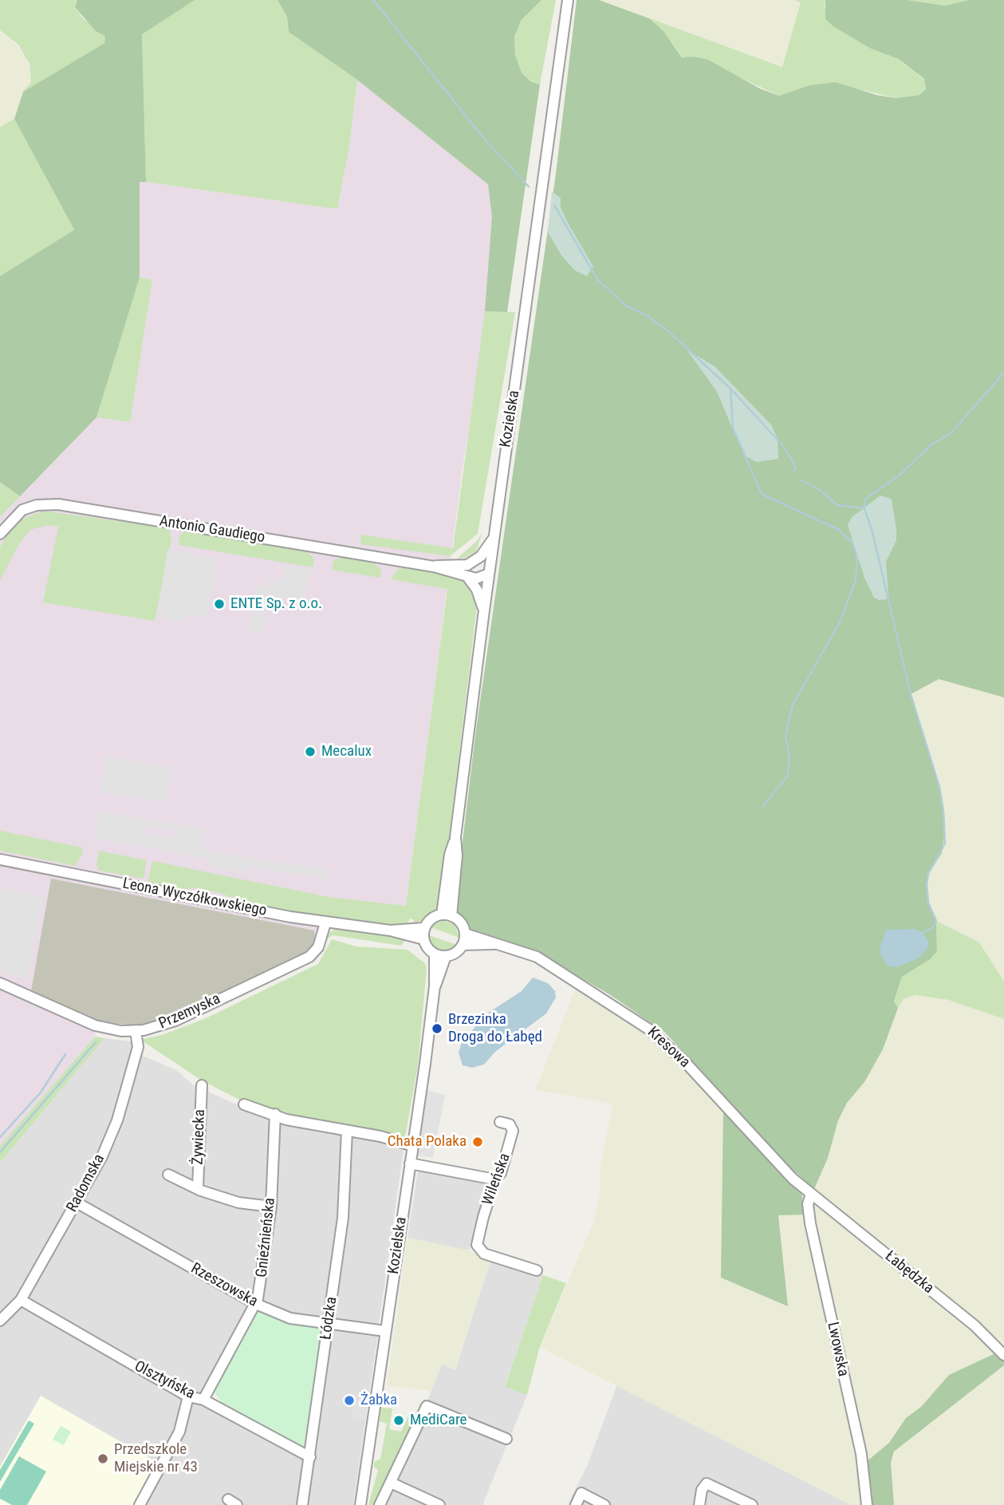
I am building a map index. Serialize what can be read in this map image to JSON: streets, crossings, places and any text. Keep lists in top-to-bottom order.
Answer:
{
  "streets": {
    "street": [
      "Kozielska",
      "Antonio Gaudiego",
      "Leona Wyczółkowskiego",
      "Przemyska",
      "Kresowa",
      "Żywiecka",
      "Wileńska",
      "Radomska",
      "Gnieźnieńska",
      "Łabędzka",
      "Rzeszowska",
      "Łódzka",
      "Lwowska",
      "Olsztyńska"
    ]
  },
  "crossings": [
    ["Kozielska", "Antonio Gaudiego"],
    ["Kozielska", "Leona Wyczółkowskiego"],
    ["Kozielska", "Kresowa"],
    ["Kozielska", "Rzeszowska"],
    ["Leona Wyczółkowskiego", "Przemyska"],
    ["Leona Wyczółkowskiego", "Kresowa"],
    ["Przemyska", "Radomska"],
    ["Kresowa", "Łabędzka"],
    ["Kresowa", "Lwowska"],
    ["Żywiecka", "Gnieźnieńska"],
    ["Radomska", "Rzeszowska"],
    ["Radomska", "Olsztyńska"],
    ["Gnieźnieńska", "Rzeszowska"],
    ["Gnieźnieńska", "Olsztyńska"],
    ["Łabędzka", "Lwowska"],
    ["Rzeszowska", "Łódzka"],
    ["Łódzka", "Olsztyńska"]
  ],
  "places": [
    "ENTE Sp. z o.o.",
    "Mecalux",
    "Brzezinka Droga do Łabęd",
    "Chata Polaka",
    "Żabka",
    "MediCare",
    "Przedszkole Miejskie nr 43"
  ]
}
